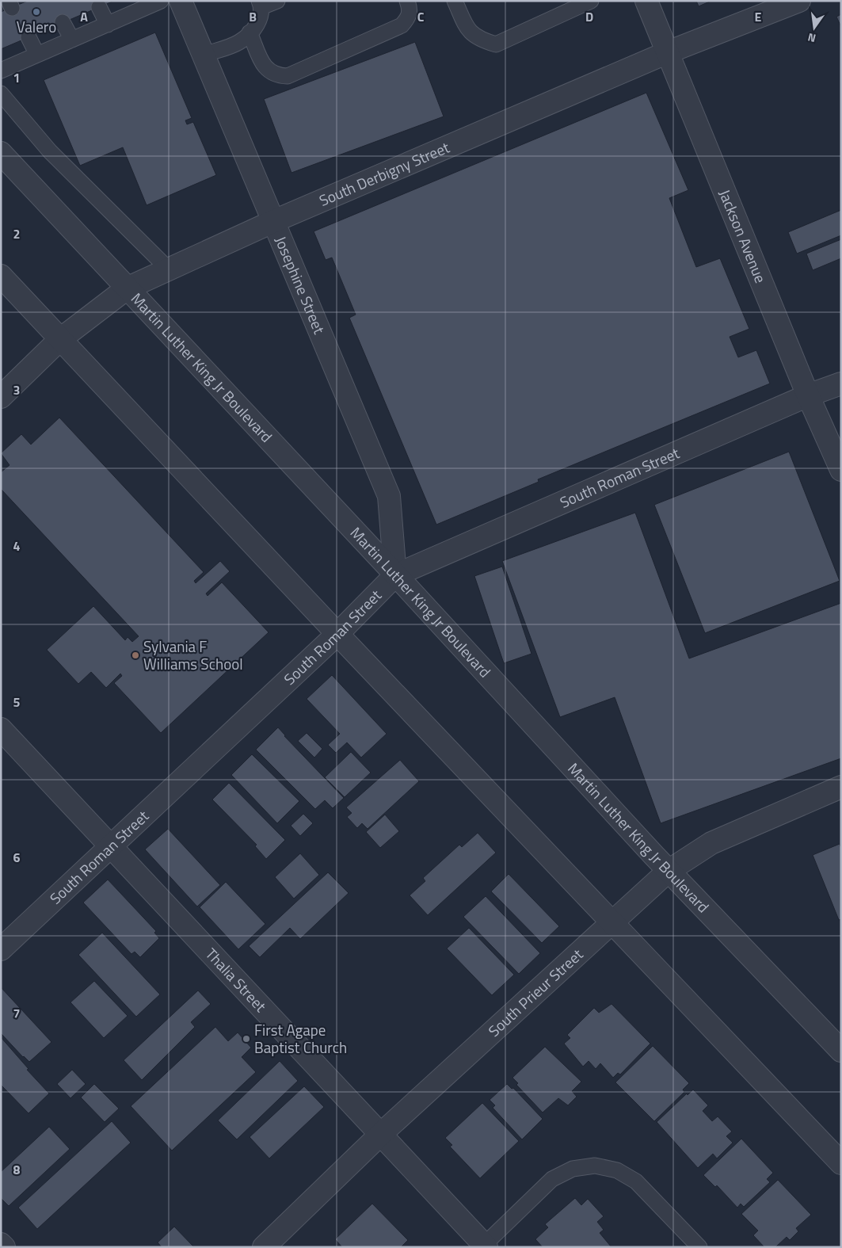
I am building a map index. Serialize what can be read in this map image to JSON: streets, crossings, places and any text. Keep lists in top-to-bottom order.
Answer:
{
  "streets": {
    "street": [
      "South Derbigny Street",
      "Jackson Avenue",
      "Josephine Street",
      "Martin Luther King Jr Boulevard",
      "South Roman Street",
      "Thalia Street",
      "South Prieur Street"
    ]
  },
  "crossings": [
    ["South Derbigny Street", "Jackson Avenue"],
    ["South Derbigny Street", "Josephine Street"],
    ["South Derbigny Street", "Martin Luther King Jr Boulevard"],
    ["Jackson Avenue", "South Roman Street"],
    ["Josephine Street", "Martin Luther King Jr Boulevard"],
    ["Josephine Street", "South Roman Street"],
    ["Martin Luther King Jr Boulevard", "South Roman Street"],
    ["Martin Luther King Jr Boulevard", "South Prieur Street"],
    ["South Roman Street", "Thalia Street"],
    ["Thalia Street", "South Prieur Street"]
  ],
  "places": ["Valero", "Sylvania F Williams School", "First Agape Baptist Church"],
  "north": "bottom",
  "grid": {
    "columns": [
      "A",
      "B",
      "C",
      "D",
      "E"
    ],
    "rows": [
      "1",
      "2",
      "3",
      "4",
      "5",
      "6",
      "7",
      "8"
    ]
  }
}
